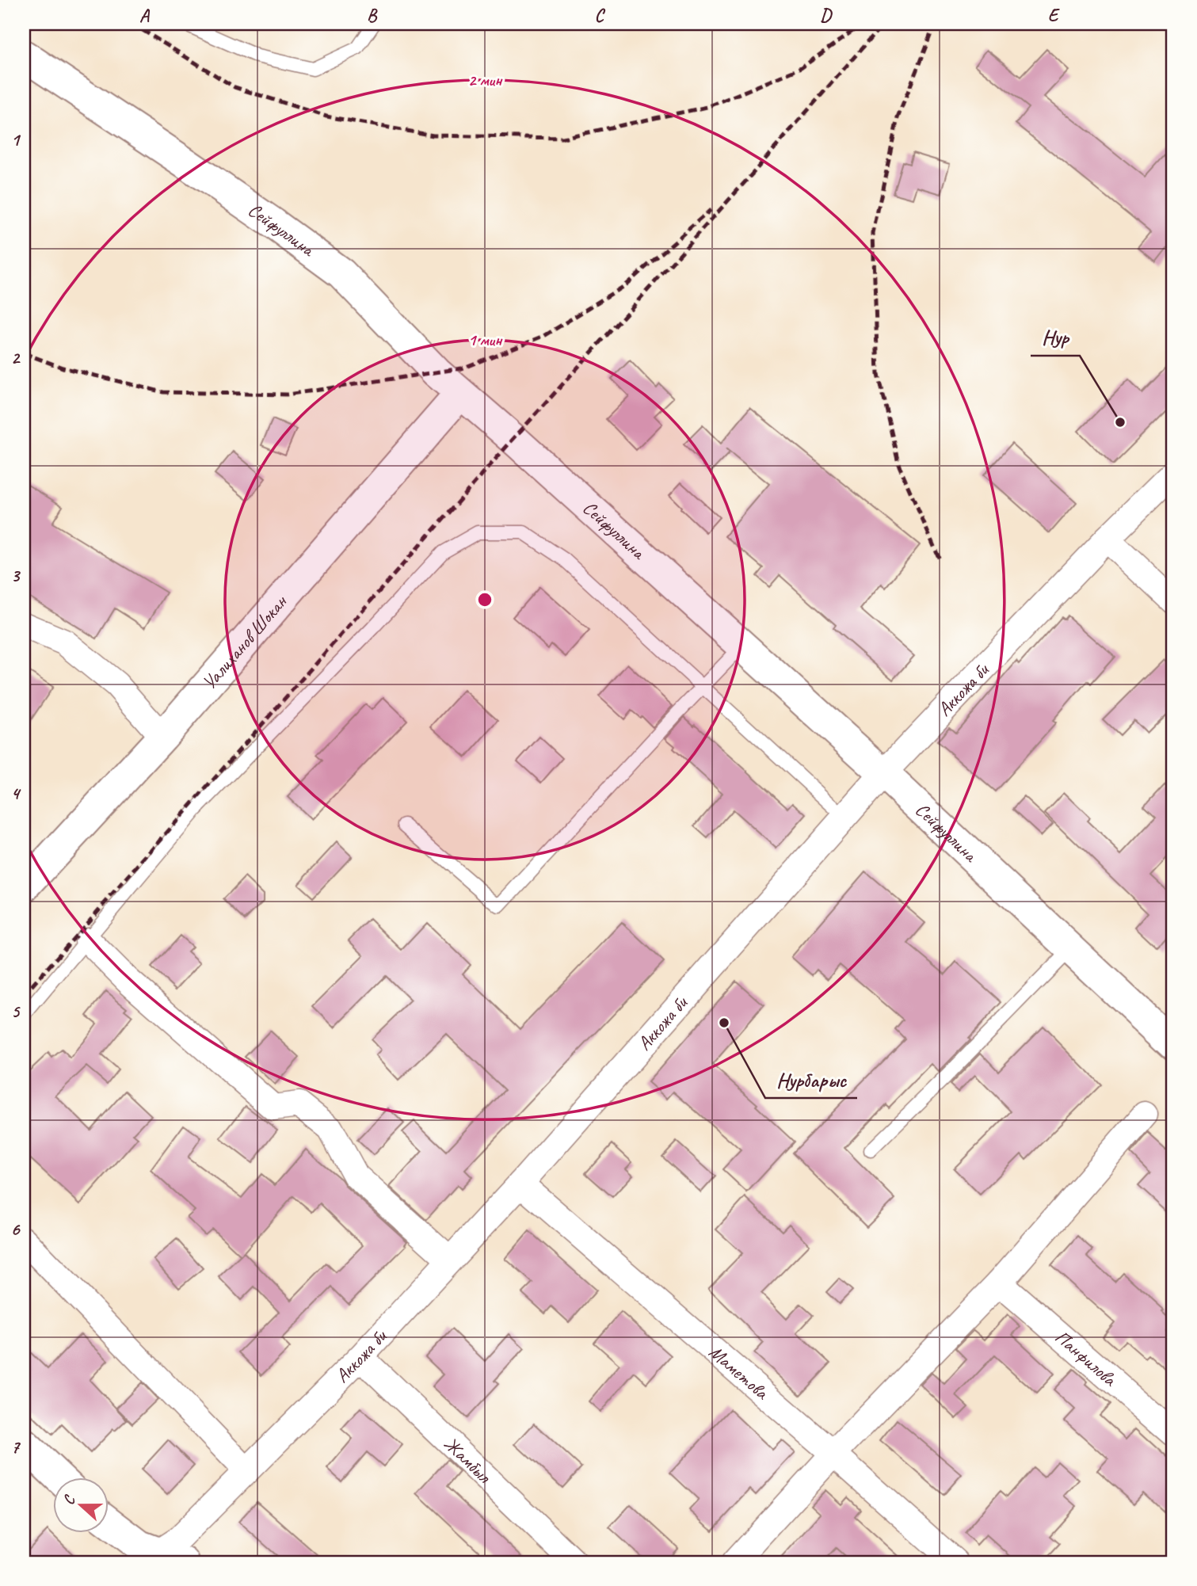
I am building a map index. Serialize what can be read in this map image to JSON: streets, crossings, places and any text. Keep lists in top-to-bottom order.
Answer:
{
  "streets": {
    "main road": ["Сейфуллина", "Уалиханов Шокан"],
    "street": [
      "Аккожа би",
      "Панфилова",
      "Маметова",
      "Жамбыл"
    ]
  },
  "crossings": [
    ["Сейфуллина", "Уалиханов Шокан"],
    ["Сейфуллина", "Аккожа би"],
    ["Аккожа би", "Маметова"],
    ["Аккожа би", "Жамбыл"]
  ],
  "places": ["Нур", "Нурбарыс"],
  "north": "left",
  "grid": {
    "columns": [
      "A",
      "B",
      "C",
      "D",
      "E"
    ],
    "rows": [
      "1",
      "2",
      "3",
      "4",
      "5",
      "6",
      "7"
    ]
  },
  "rings": ["2 мин", "1 мин"]
}
